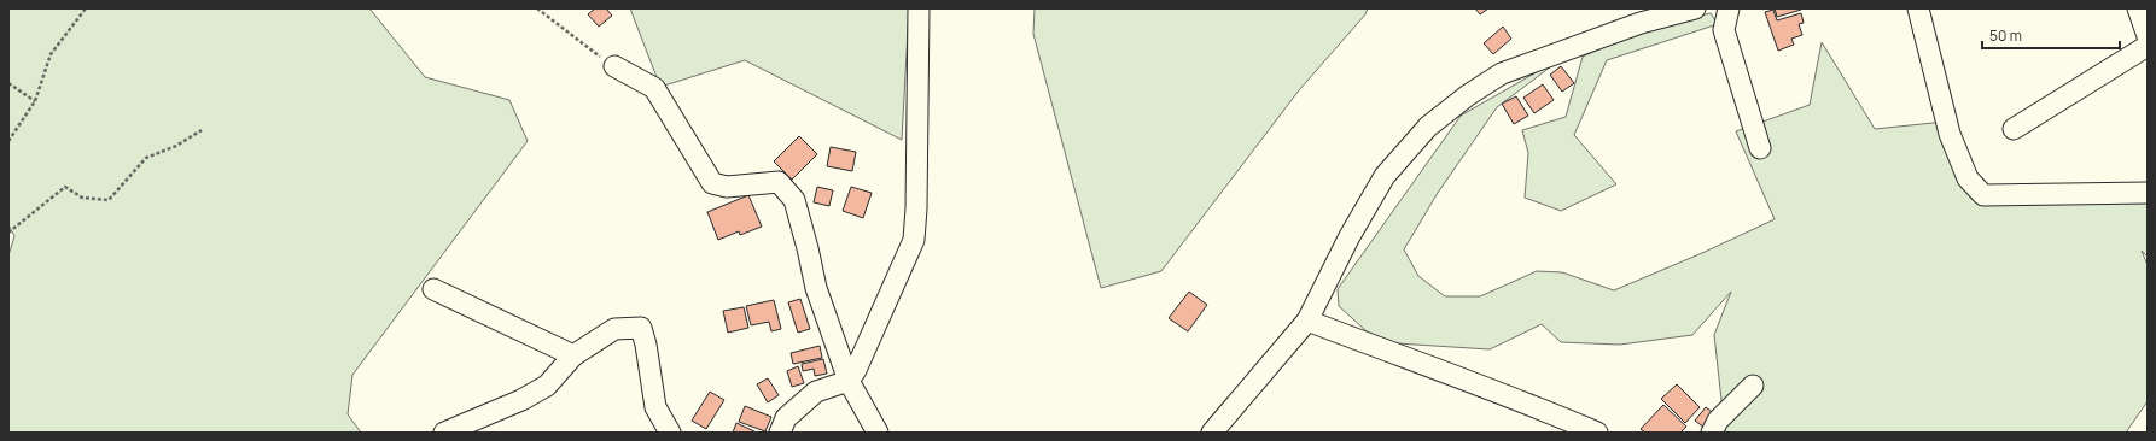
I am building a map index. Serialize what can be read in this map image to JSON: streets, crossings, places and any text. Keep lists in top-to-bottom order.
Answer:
{
  "scale_bar": "50 m"
}
